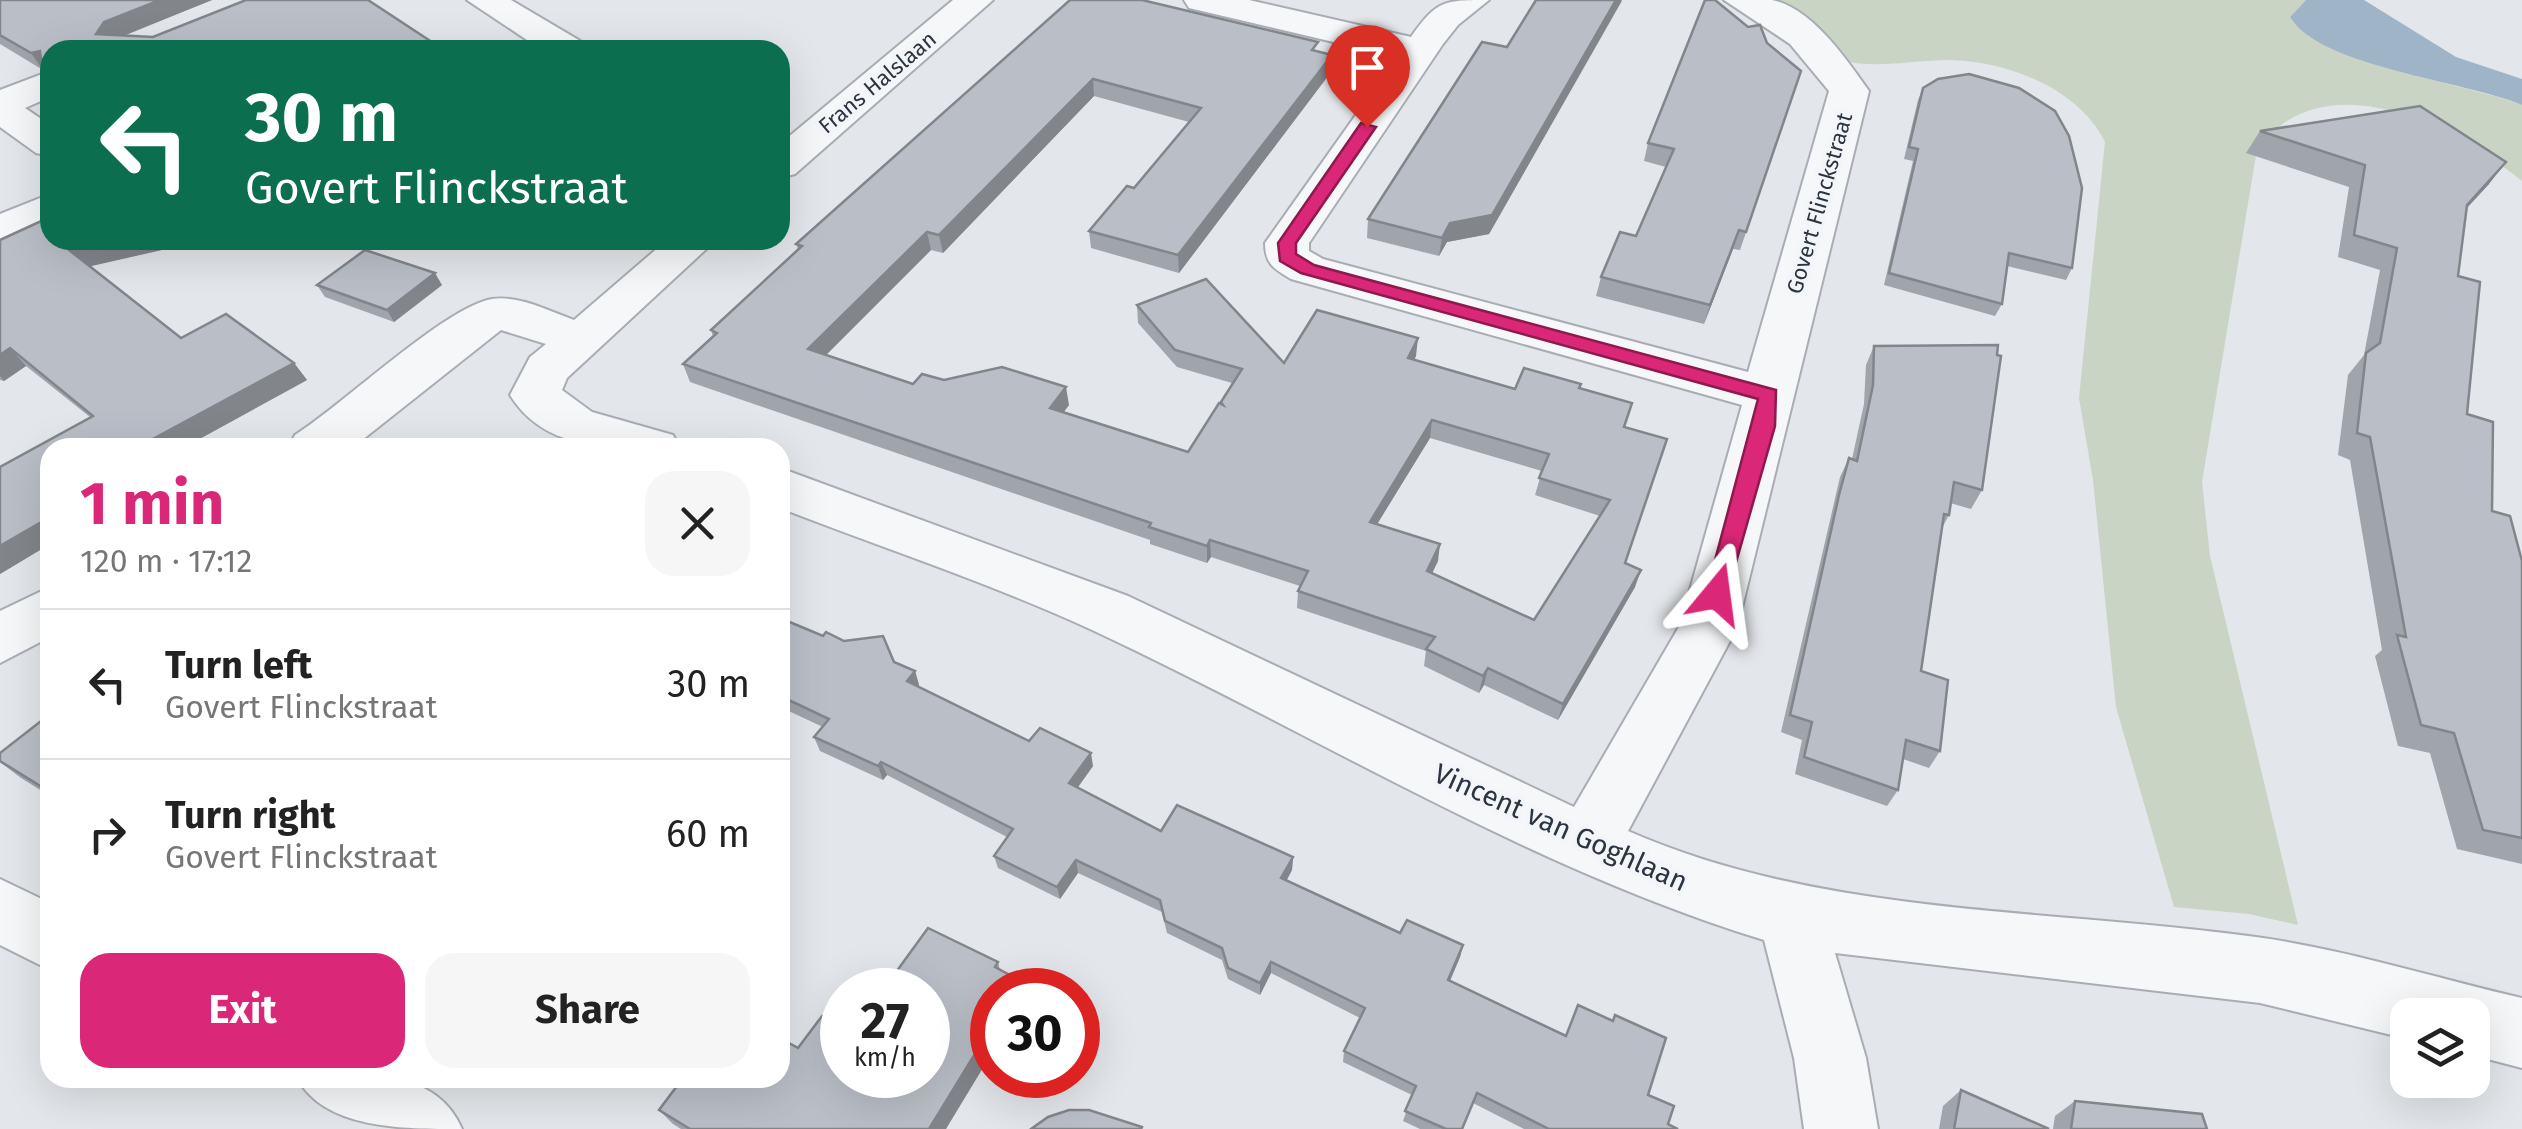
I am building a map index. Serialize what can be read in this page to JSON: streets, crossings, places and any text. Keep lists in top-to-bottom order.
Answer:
{
  "streets": {
    "street": ["Frans Halslaan", "Govert Flinckstraat", "Vincent van Goghlaan"]
  },
  "crossings": [
    ["Govert Flinckstraat", "Vincent van Goghlaan"]
  ],
  "page": {
    "turn": ["30 m", "Govert Flinckstraat"],
    "heading": ["1 min", "120 m · 17:12"],
    "list": [
      {
        "name": "Turn left",
        "note": "Govert Flinckstraat",
        "value": "30 m"
      },
      {
        "name": "Turn right",
        "note": "Govert Flinckstraat",
        "value": "60 m"
      }
    ],
    "buttons": ["Exit", "Share"],
    "speed": "27 km/h",
    "limit": "30"
  }
}
